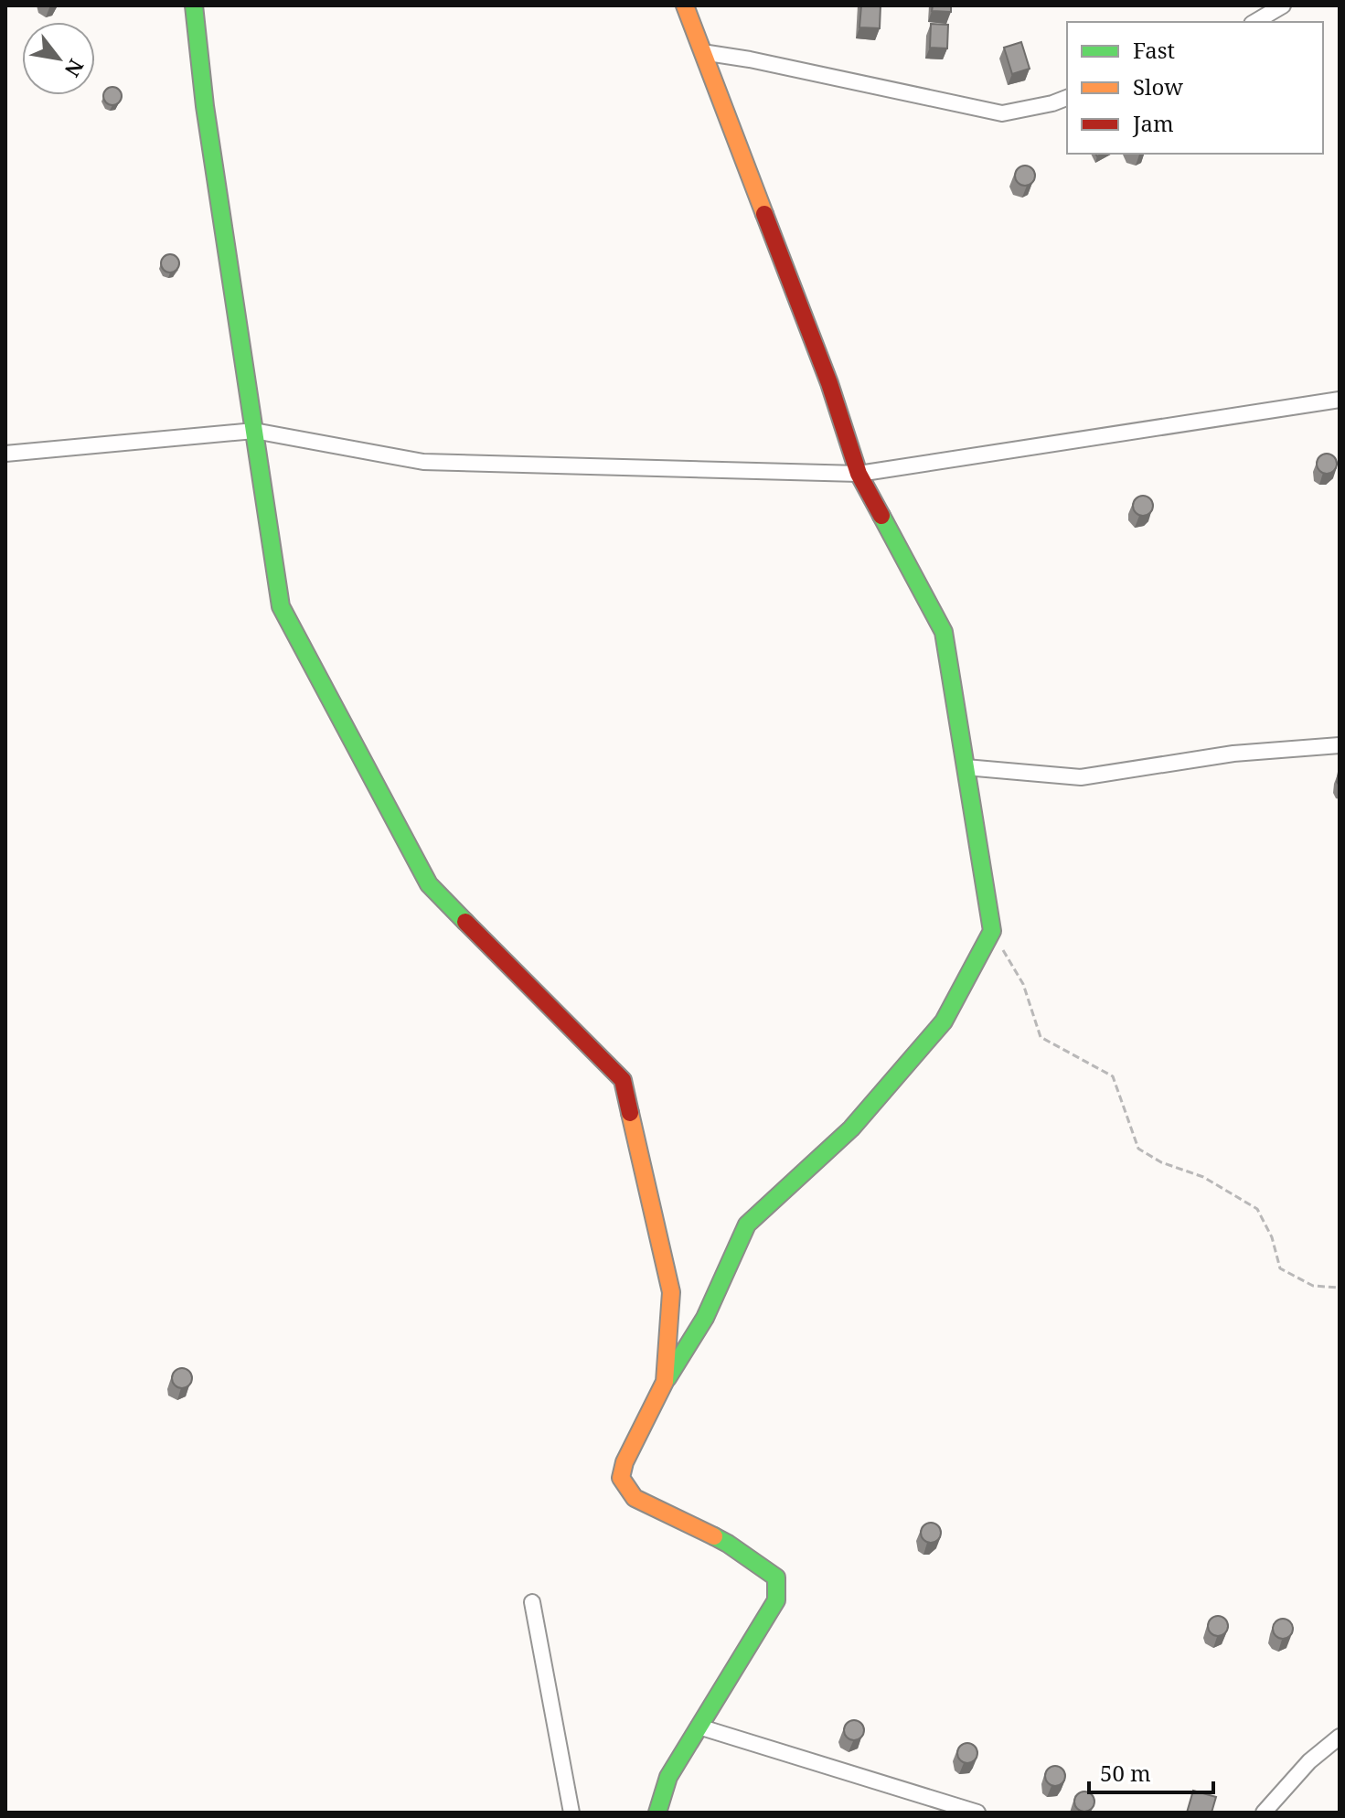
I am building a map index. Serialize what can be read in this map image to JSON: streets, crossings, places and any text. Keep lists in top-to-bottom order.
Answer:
{
  "legend": ["Fast", "Slow", "Jam"],
  "scale_bar": "50 m",
  "north": "bottom right"
}
